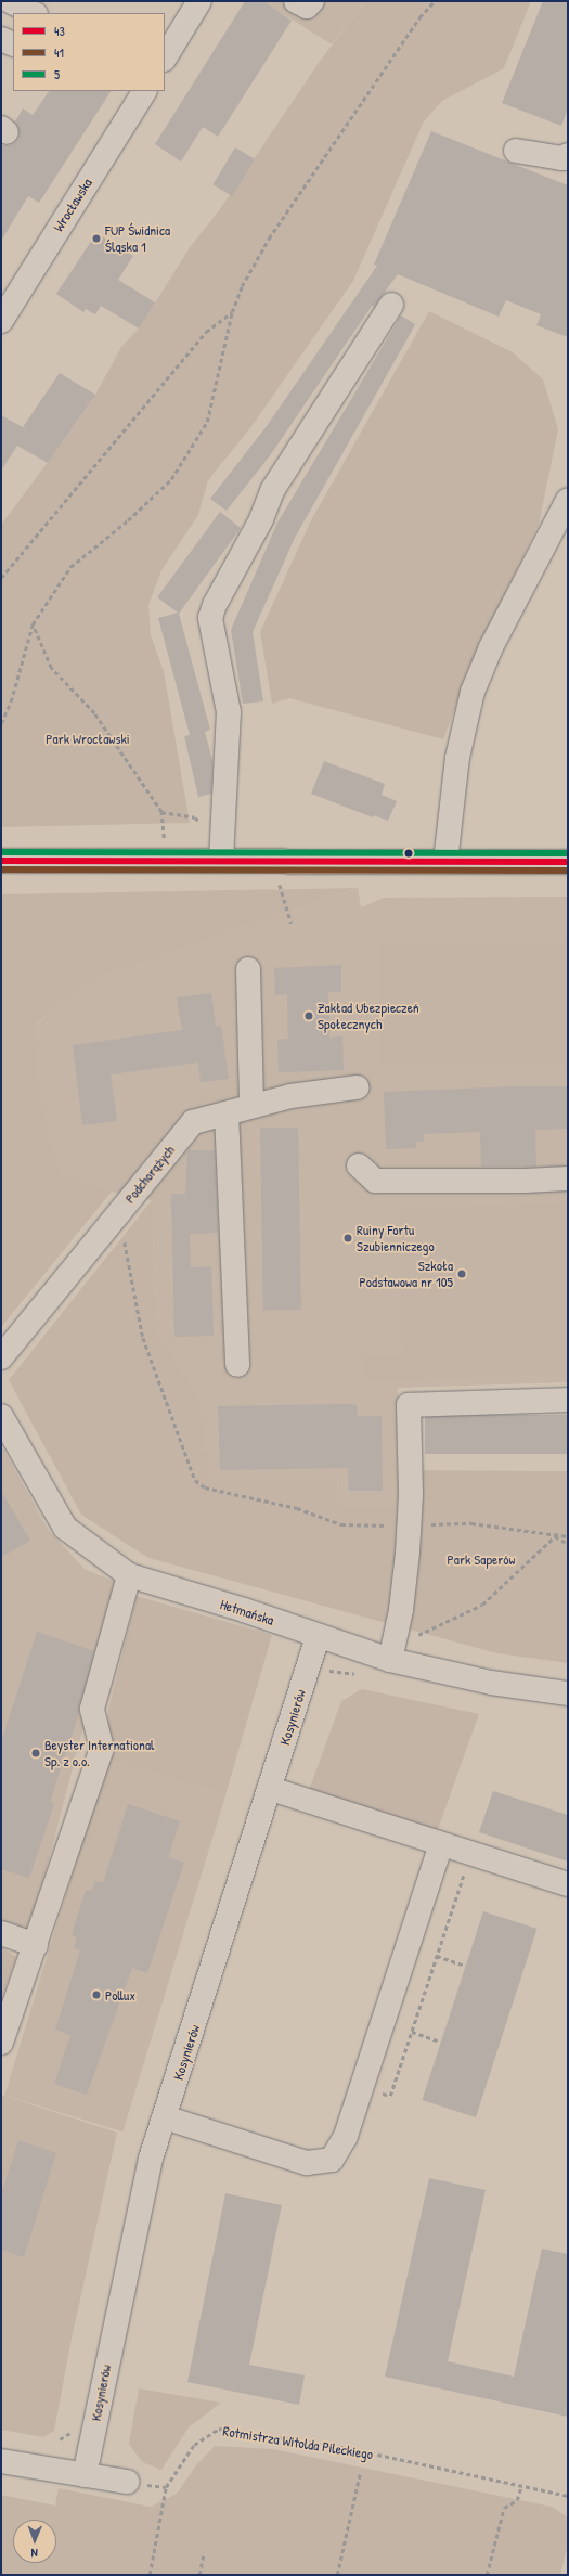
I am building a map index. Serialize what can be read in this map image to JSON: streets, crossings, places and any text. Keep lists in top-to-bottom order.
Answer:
{
  "streets": {
    "street": [
      "Wrocławska",
      "Podchorążych",
      "Hetmańska",
      "Kosynierów"
    ],
    "path": ["Rotmistrza Witolda Pileckiego"]
  },
  "crossings": [
    ["Hetmańska", "Kosynierów"]
  ],
  "parks": ["Park Wrocławski", "Park Saperów"],
  "places": [
    "FUP Świdnica Śląska 1",
    "Zakład Ubezpieczeń Społecznych",
    "Ruiny Fortu Szubienniczego",
    "Szkoła Podstawowa nr 105",
    "Beyster International Sp. z o.o.",
    "Pollux"
  ],
  "lines": ["transit line 5", "transit line 43", "transit line 41"],
  "legend": ["43", "41", "5"],
  "north": "bottom"
}
